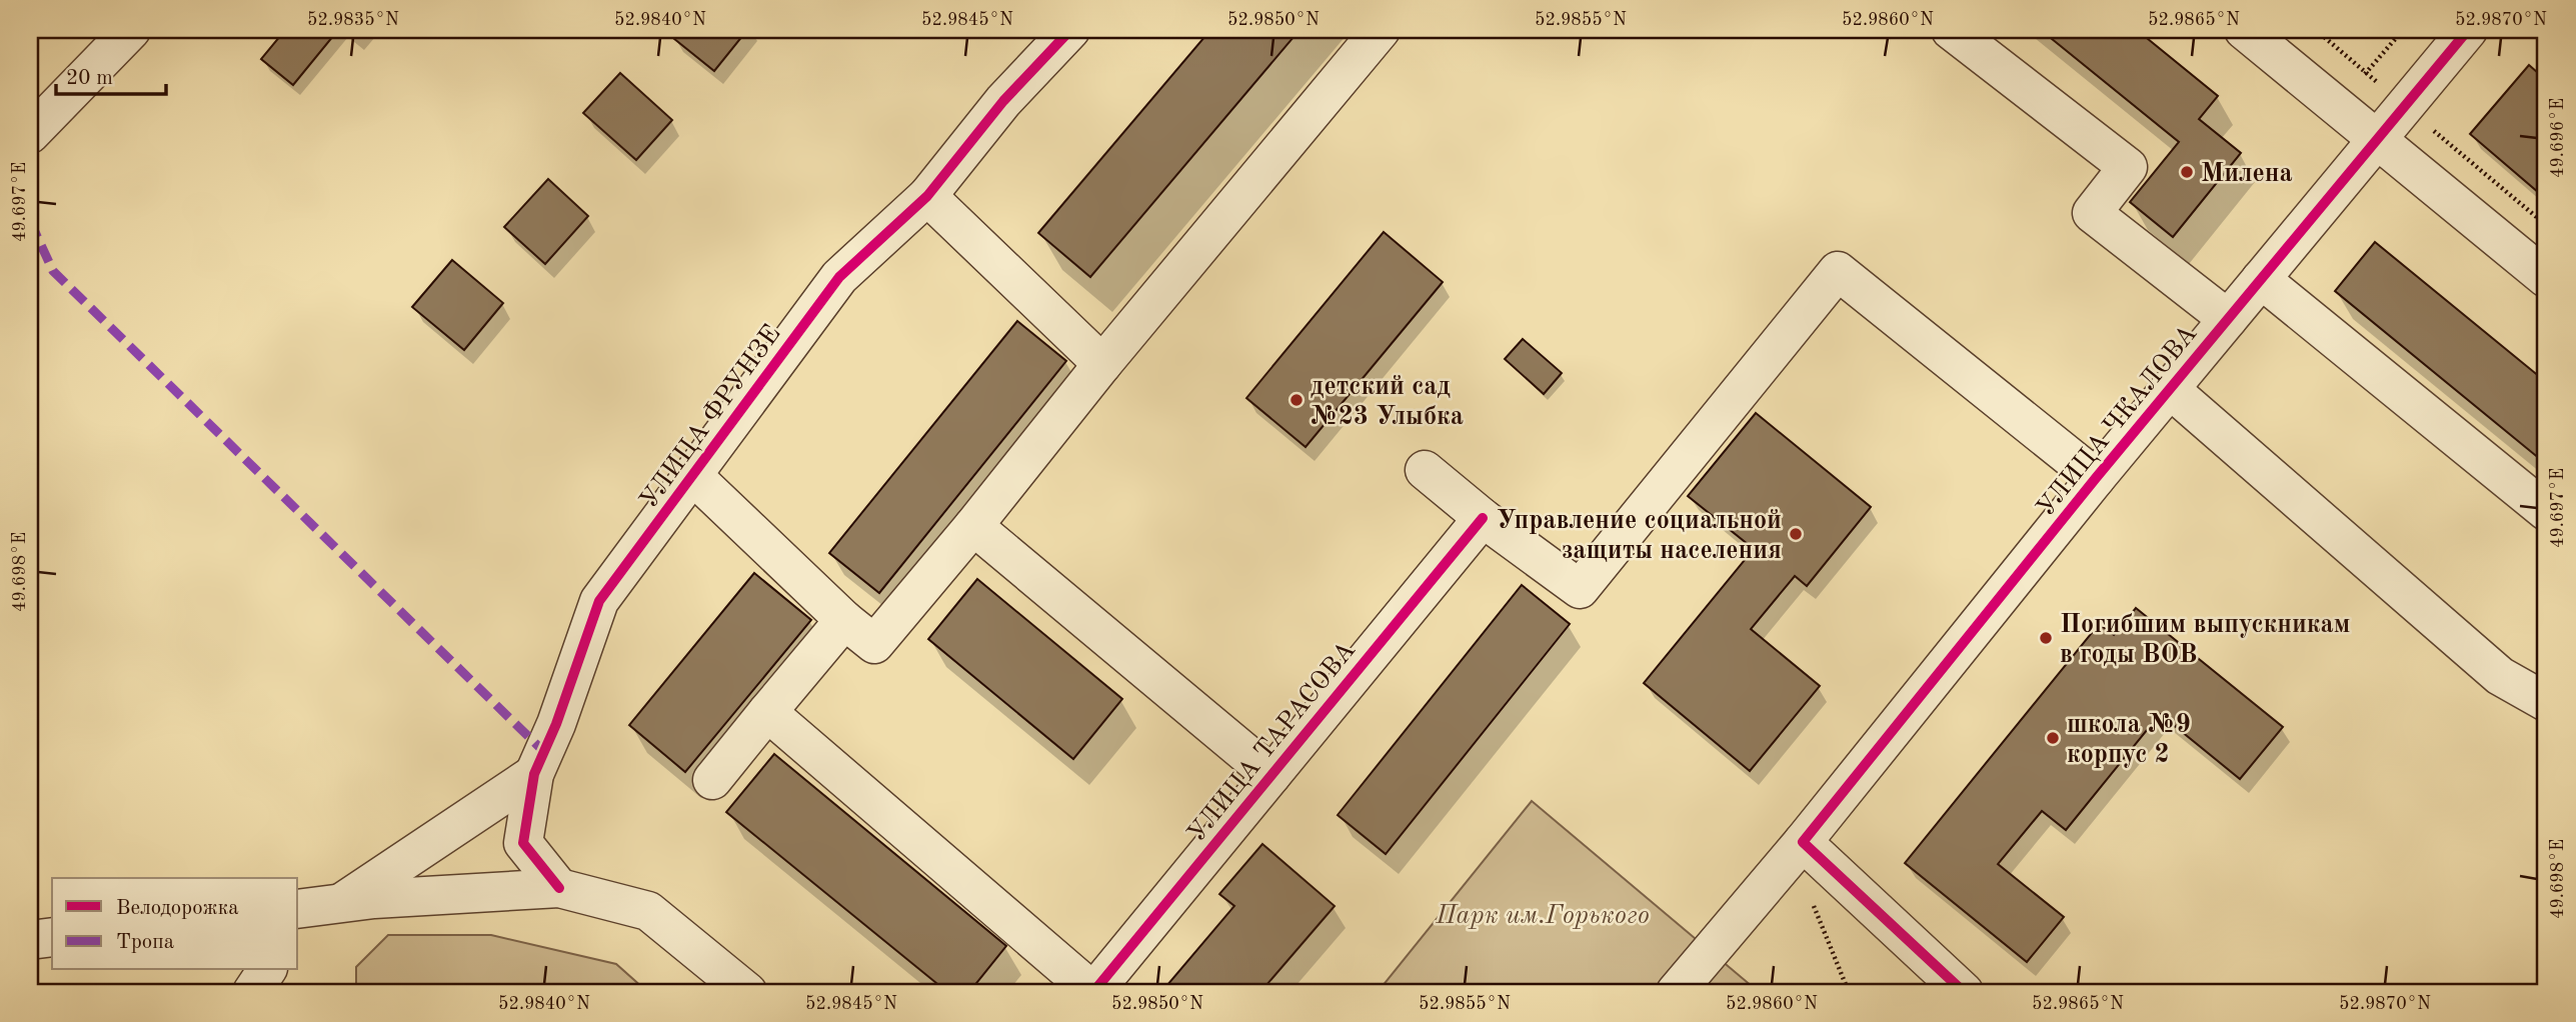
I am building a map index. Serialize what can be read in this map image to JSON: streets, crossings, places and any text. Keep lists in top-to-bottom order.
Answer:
{
  "streets": {
    "street": ["УЛИЦА ФРУНЗЕ", "УЛИЦА ЧКАЛОВА", "УЛИЦА ТАРАСОВА"]
  },
  "parks": ["Парк им.Горького"],
  "places": [
    "Милена",
    "детский сад №23 Улыбка",
    "Управление социальной защиты населения",
    "Погибшим выпускникам в годы ВОВ",
    "школа №9 корпус 2"
  ],
  "legend": ["Велодорожка", "Тропа"],
  "scale_bar": "20 m",
  "coordinates": [
    "52.9835°N",
    "52.9840°N",
    "52.9845°N",
    "52.9850°N",
    "52.9855°N",
    "52.9860°N",
    "52.9865°N",
    "52.9870°N",
    "49.696°E",
    "49.697°E",
    "49.698°E"
  ]
}
